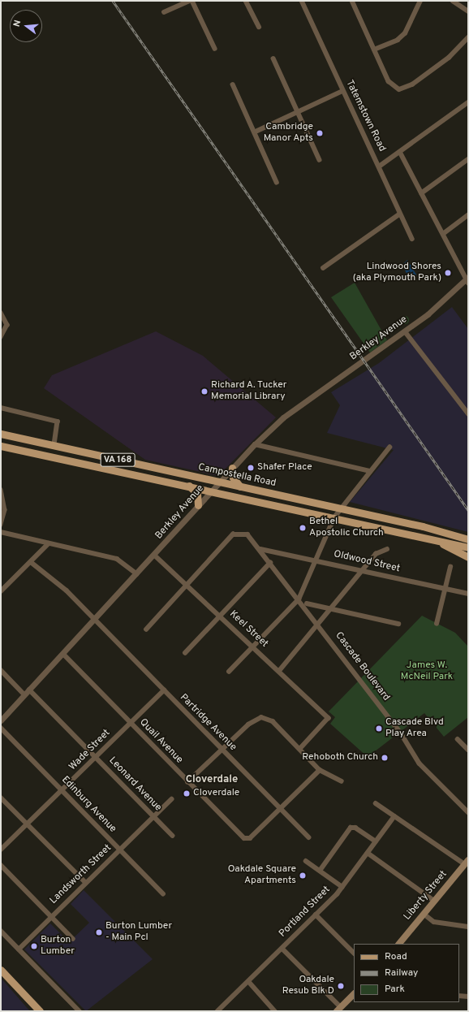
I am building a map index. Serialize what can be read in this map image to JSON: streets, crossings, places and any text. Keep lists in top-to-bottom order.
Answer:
{
  "streets": {
    "main road": ["VA 168", "Campostella Road", "Liberty Street"],
    "street": [
      "Tatemstown Road",
      "Berkley Avenue",
      "Oldwood Street",
      "Keel Street",
      "Cascade Boulevard",
      "Partridge Avenue",
      "Quail Avenue",
      "Wade Street",
      "Leonard Avenue",
      "Edinburg Avenue",
      "Landsworth Street",
      "Portland Street"
    ]
  },
  "crossings": [
    ["Berkley Avenue", "Campostella Road"],
    ["Berkley Avenue", "Keel Street"],
    ["Berkley Avenue", "Partridge Avenue"],
    ["Berkley Avenue", "Quail Avenue"],
    ["Berkley Avenue", "Leonard Avenue"],
    ["VA 168", "Campostella Road"],
    ["Oldwood Street", "Cascade Boulevard"],
    ["Keel Street", "Cascade Boulevard"],
    ["Partridge Avenue", "Quail Avenue"],
    ["Partridge Avenue", "Wade Street"],
    ["Quail Avenue", "Wade Street"],
    ["Wade Street", "Leonard Avenue"],
    ["Wade Street", "Edinburg Avenue"],
    ["Leonard Avenue", "Landsworth Street"],
    ["Edinburg Avenue", "Landsworth Street"]
  ],
  "districts": ["Cloverdale"],
  "parks": ["James W. McNeil Park"],
  "places": [
    "Cambridge Manor Apts",
    "Lindwood Shores (aka Plymouth Park)",
    "Richard A. Tucker Memorial Library",
    "Shafer Place",
    "Bethel Apostolic Church",
    "Cascade Blvd Play Area",
    "Rehoboth Church",
    "Cloverdale",
    "Oakdale Square Apartments",
    "Burton Lumber - Main Pcl",
    "Burton Lumber",
    "Oakdale Resub Blk D"
  ],
  "legend": ["Road", "Railway", "Park"],
  "north": "left"
}
